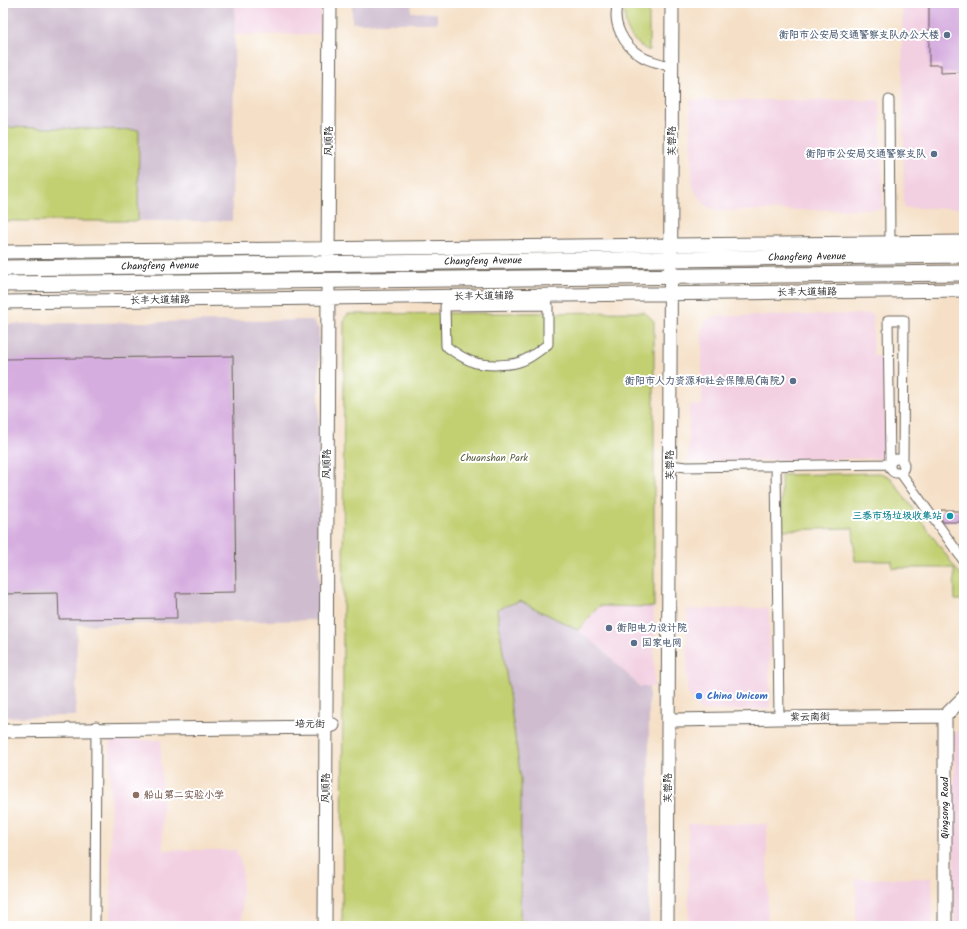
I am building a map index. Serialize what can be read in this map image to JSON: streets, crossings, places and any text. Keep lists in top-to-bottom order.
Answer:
{
  "streets": {
    "main road": ["Changfeng Avenue"],
    "street": [
      "风顺路",
      "芙蓉路",
      "长丰大道辅路",
      "紫云南街",
      "培元街",
      "Qingsong Road"
    ]
  },
  "crossings": [
    ["风顺路", "Changfeng Avenue"],
    ["风顺路", "长丰大道辅路"],
    ["风顺路", "培元街"],
    ["芙蓉路", "Changfeng Avenue"],
    ["芙蓉路", "长丰大道辅路"],
    ["紫云南街", "Qingsong Road"]
  ],
  "parks": ["Chuanshan Park"],
  "places": [
    "衡阳市公安局交通警察支队办公大楼",
    "衡阳市公安局交通警察支队",
    "衡阳市人力资源和社会保障局(南院)",
    "三泰市场垃圾收集站",
    "衡阳电力设计院",
    "国家电网",
    "China Unicom",
    "船山第二实验小学"
  ]
}
